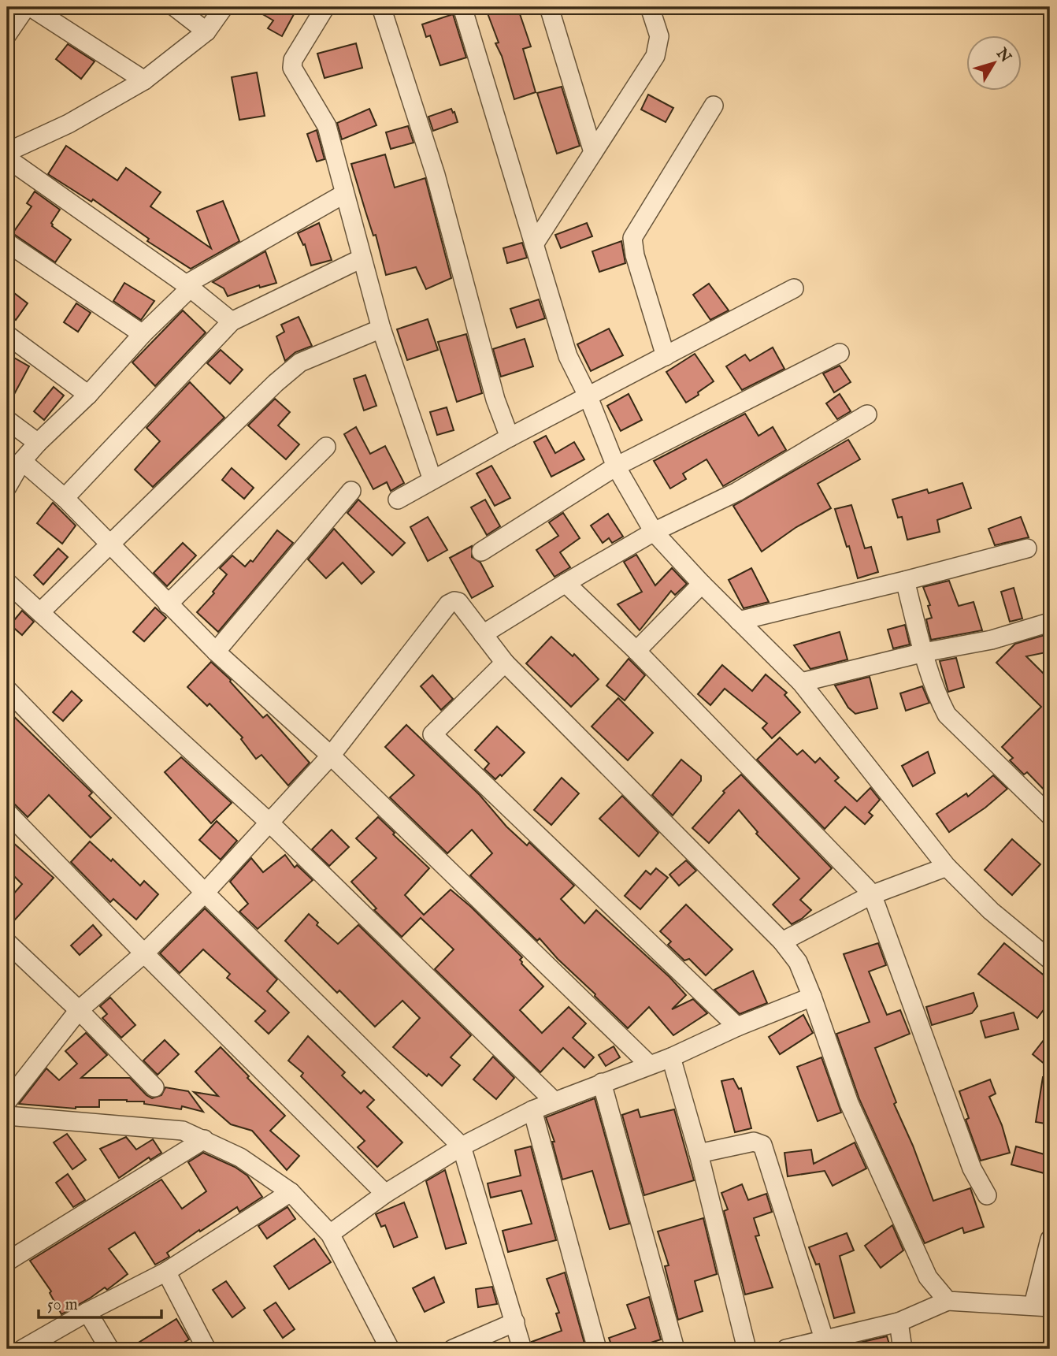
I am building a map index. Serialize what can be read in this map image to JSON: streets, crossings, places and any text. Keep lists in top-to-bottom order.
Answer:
{
  "scale_bar": "50 m",
  "north": "top right"
}
